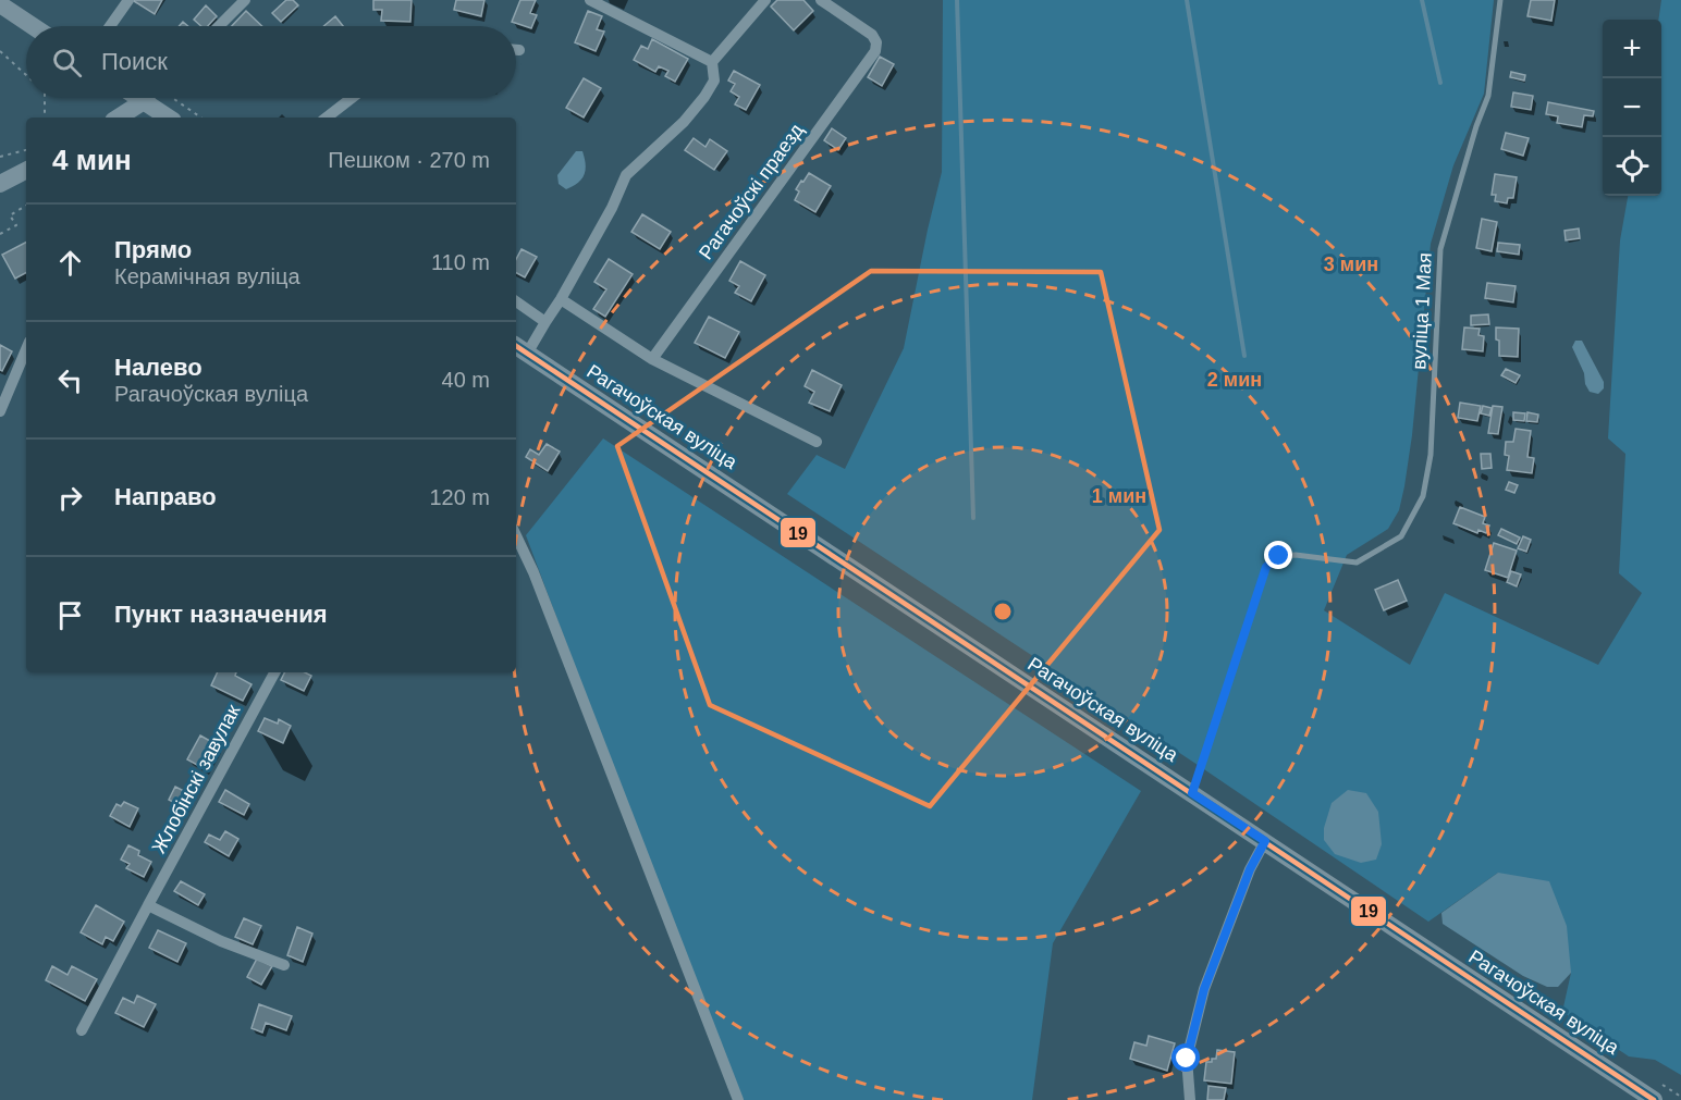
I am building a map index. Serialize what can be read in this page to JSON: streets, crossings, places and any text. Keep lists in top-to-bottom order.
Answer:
{
  "streets": {
    "main road": ["Рагачоўская вуліца"],
    "street": ["Рагачоўскі праезд", "Жлобінскі завулак"],
    "lane": ["вуліца 1 Мая"]
  },
  "crossings": [
    ["вуліца 1 Мая", "Рагачоўская вуліца"]
  ],
  "lines": ["transit line 19"],
  "page": {
    "map_buttons": ["+", "−"],
    "search": "Поиск",
    "heading": ["4 мин", "Пешком · 270 m"],
    "list": [
      ["Прямо", "Керамічная вуліца", "110 m"],
      ["Налево", "Рагачоўская вуліца", "40 m"],
      ["Направо", "120 m"],
      "Пункт назначения"
    ]
  },
  "rings": ["3 мин", "2 мин", "1 мин"]
}
